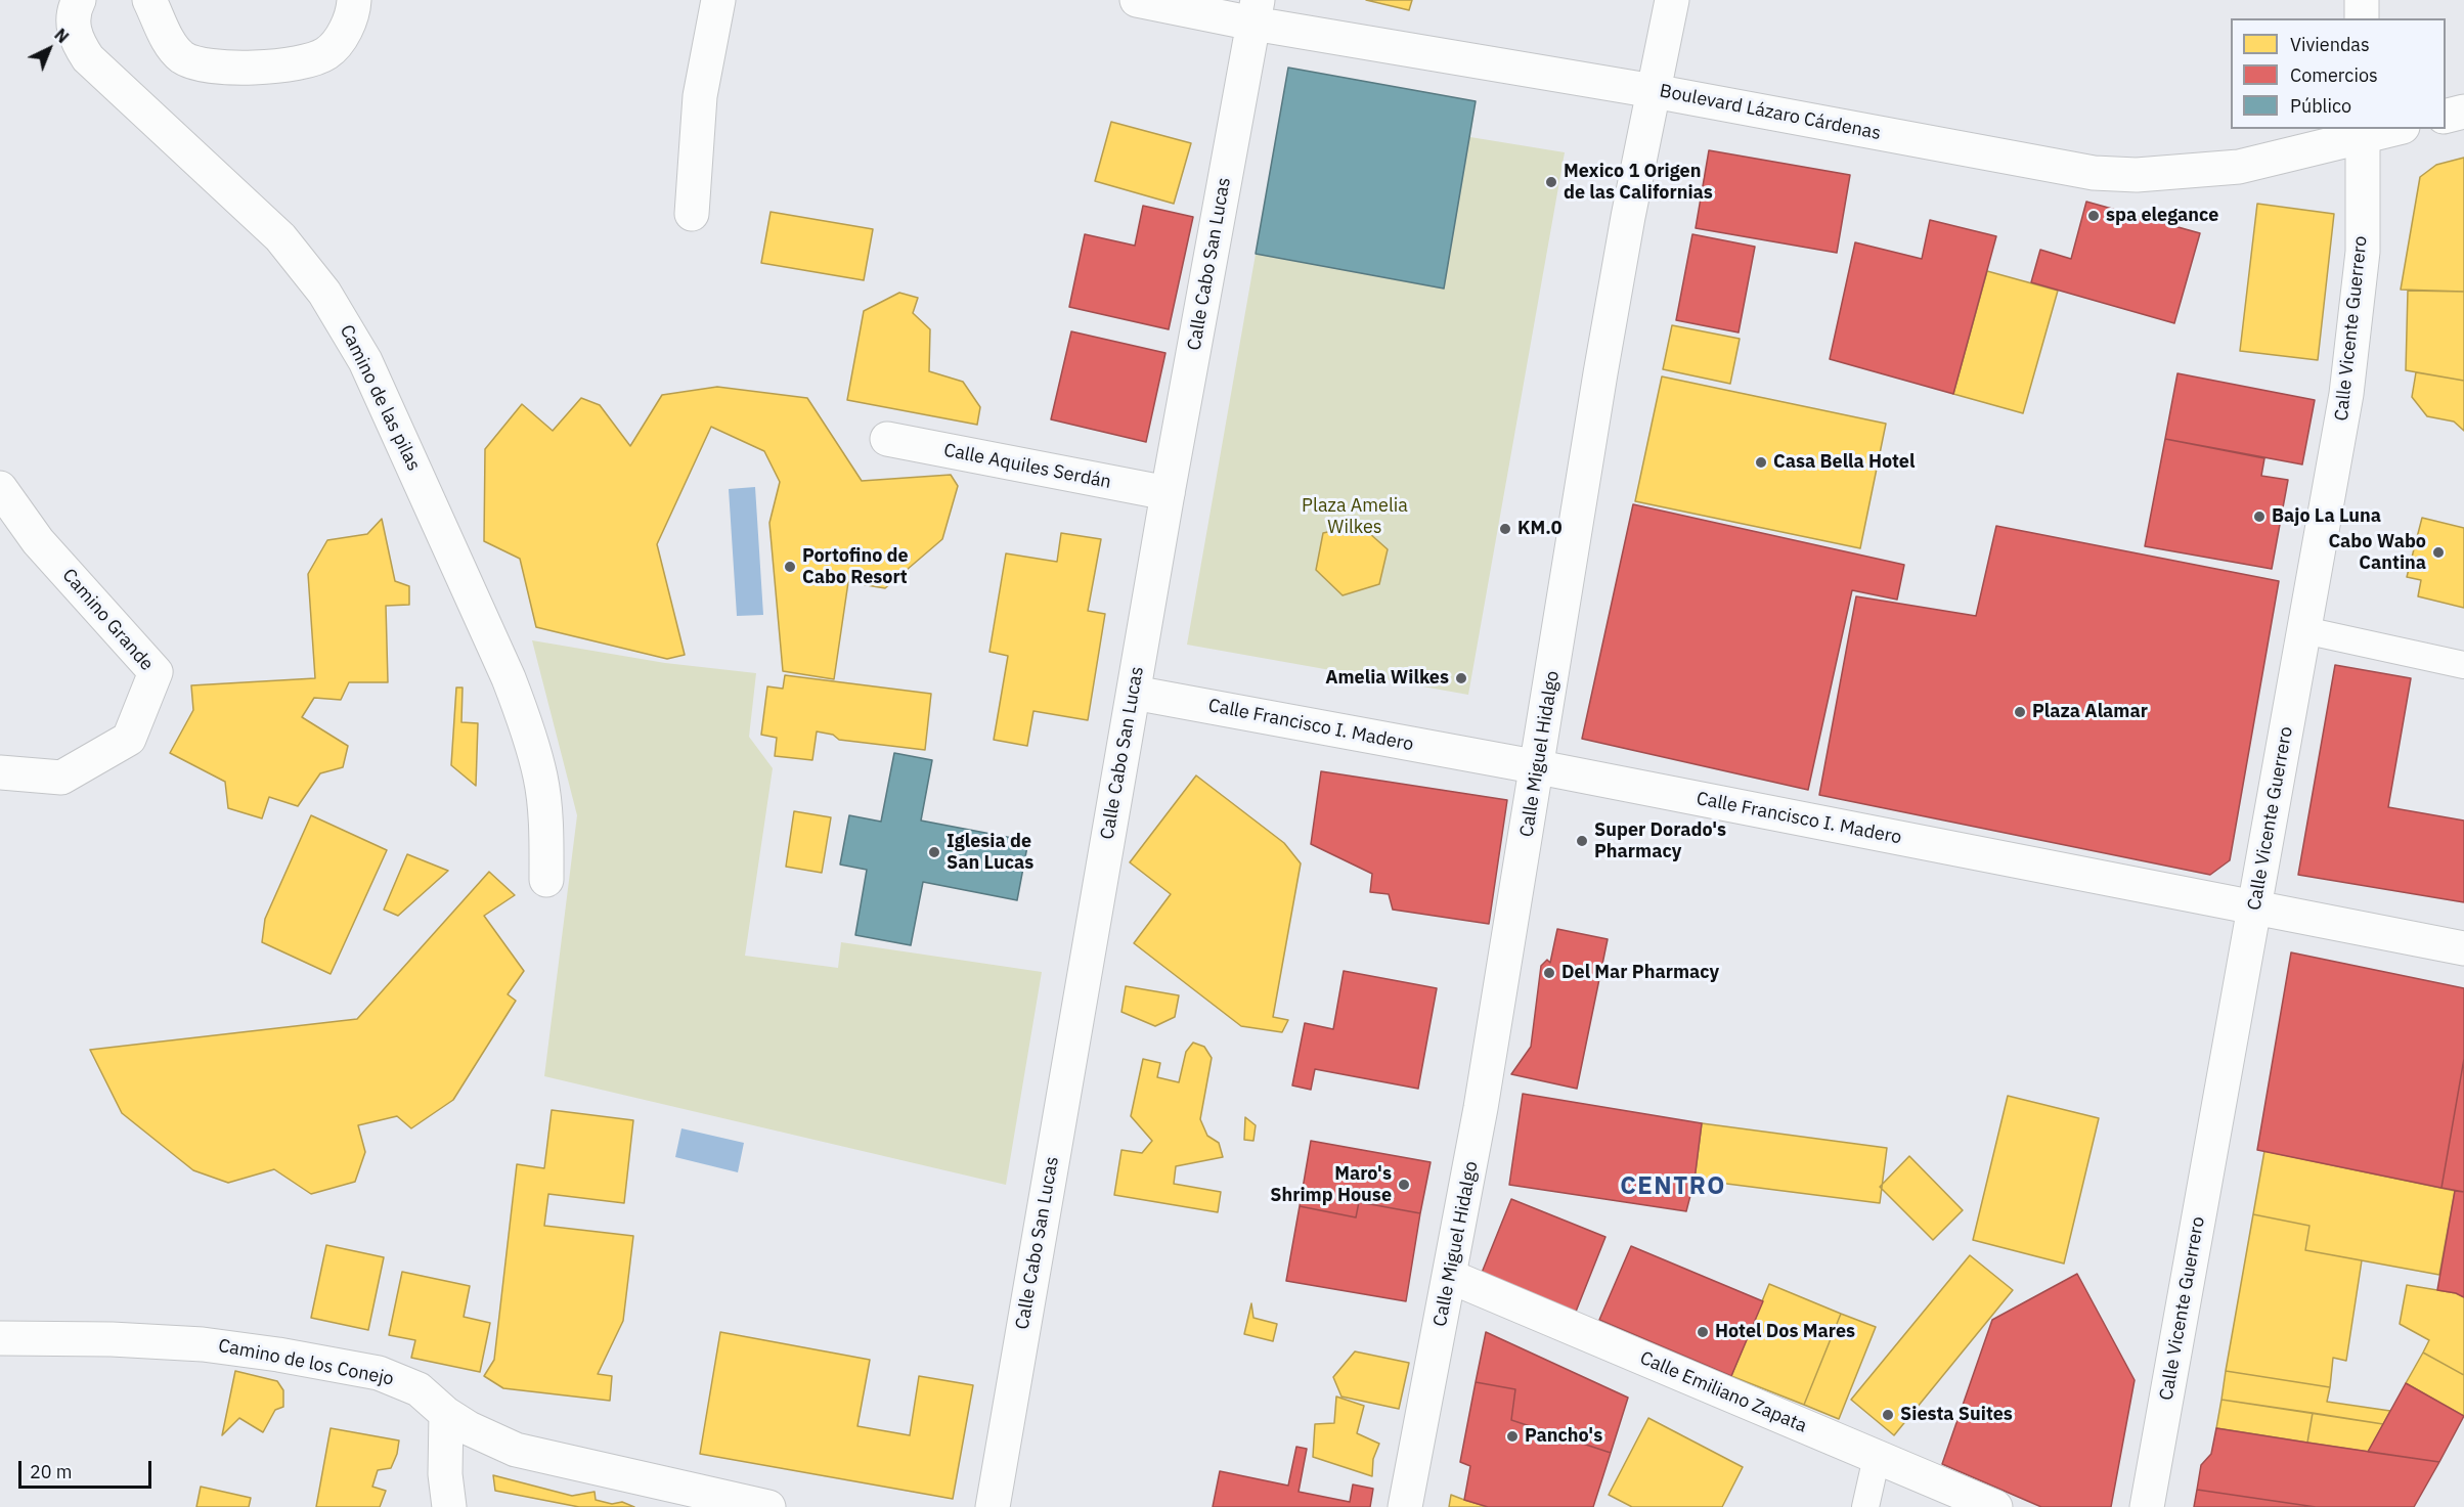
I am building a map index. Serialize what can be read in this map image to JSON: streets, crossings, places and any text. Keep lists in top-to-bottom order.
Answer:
{
  "streets": {
    "street": [
      "Boulevard Lázaro Cárdenas",
      "Calle Cabo San Lucas",
      "Calle Vicente Guerrero",
      "Camino de las pilas",
      "Calle Aquiles Serdán",
      "Camino Grande",
      "Calle Francisco I. Madero",
      "Calle Miguel Hidalgo",
      "Camino de los Conejo",
      "Calle Emiliano Zapata"
    ]
  },
  "crossings": [
    ["Boulevard Lázaro Cárdenas", "Calle Cabo San Lucas"],
    ["Boulevard Lázaro Cárdenas", "Calle Vicente Guerrero"],
    ["Boulevard Lázaro Cárdenas", "Calle Miguel Hidalgo"],
    ["Calle Cabo San Lucas", "Calle Aquiles Serdán"],
    ["Calle Cabo San Lucas", "Calle Francisco I. Madero"],
    ["Calle Vicente Guerrero", "Calle Francisco I. Madero"],
    ["Calle Francisco I. Madero", "Calle Miguel Hidalgo"],
    ["Calle Miguel Hidalgo", "Calle Emiliano Zapata"]
  ],
  "districts": ["CENTRO"],
  "parks": ["Plaza Amelia Wilkes"],
  "places": [
    "Mexico 1 Origen de las Californias",
    "spa elegance",
    "Casa Bella Hotel",
    "Bajo La Luna",
    "KM.0",
    "Cabo Wabo Cantina",
    "Portofino de Cabo Resort",
    "Amelia Wilkes",
    "Plaza Alamar",
    "Super Dorado's Pharmacy",
    "Iglesia de San Lucas",
    "Del Mar Pharmacy",
    "Maro's Shrimp House",
    "Hotel Dos Mares",
    "Siesta Suites",
    "Pancho's"
  ],
  "legend": ["Viviendas", "Comercios", "Público"],
  "scale_bar": "20 m",
  "north": "top right"
}
